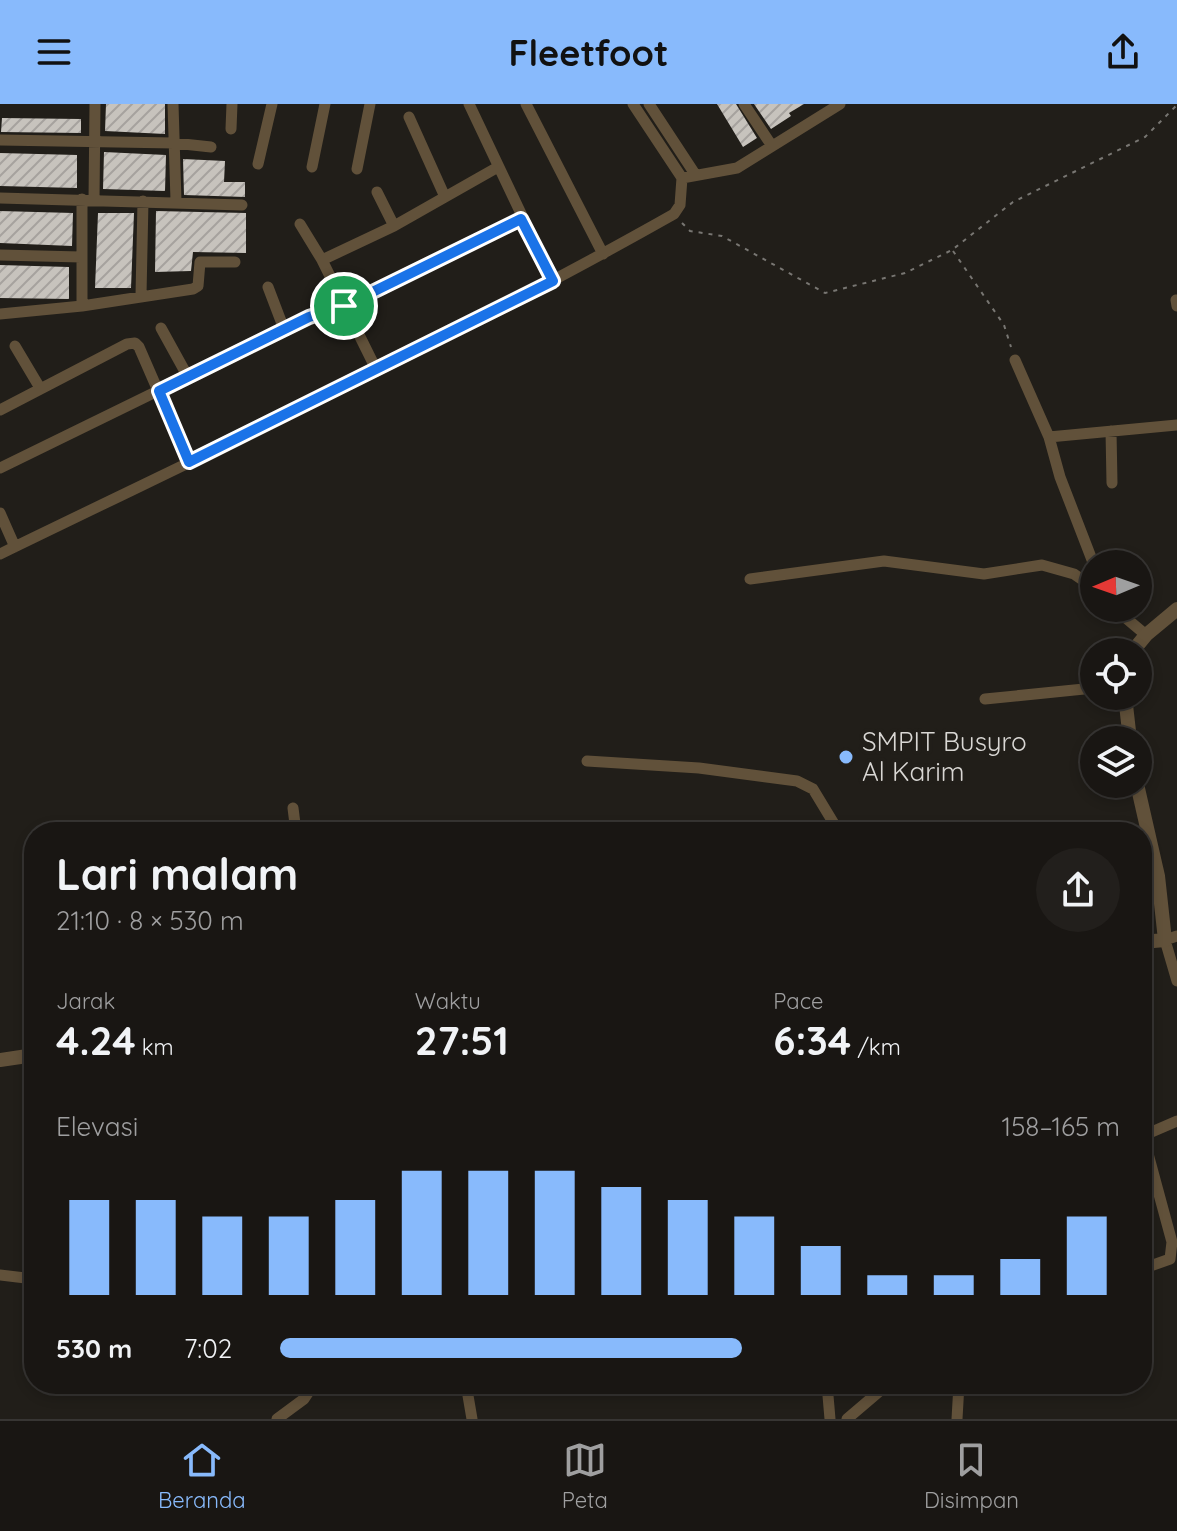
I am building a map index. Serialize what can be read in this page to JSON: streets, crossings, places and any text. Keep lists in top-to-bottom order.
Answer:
{
  "places": ["SMPIT Busyro Al Karim"],
  "north": "left",
  "page": {
    "header": "Fleetfoot",
    "heading": ["Lari malam", "21:10 · 8 × 530 m"],
    "stats": [
      ["Jarak", "4.24 km"],
      ["Waktu", "27:51"],
      ["Pace", "6:34 /km"]
    ],
    "chart": ["Elevasi", "158–165 m"],
    "list": [
      {
        "name": "530 m",
        "note": "7:02"
      }
    ],
    "tabs": ["Beranda", "Peta", "Disimpan"]
  }
}
